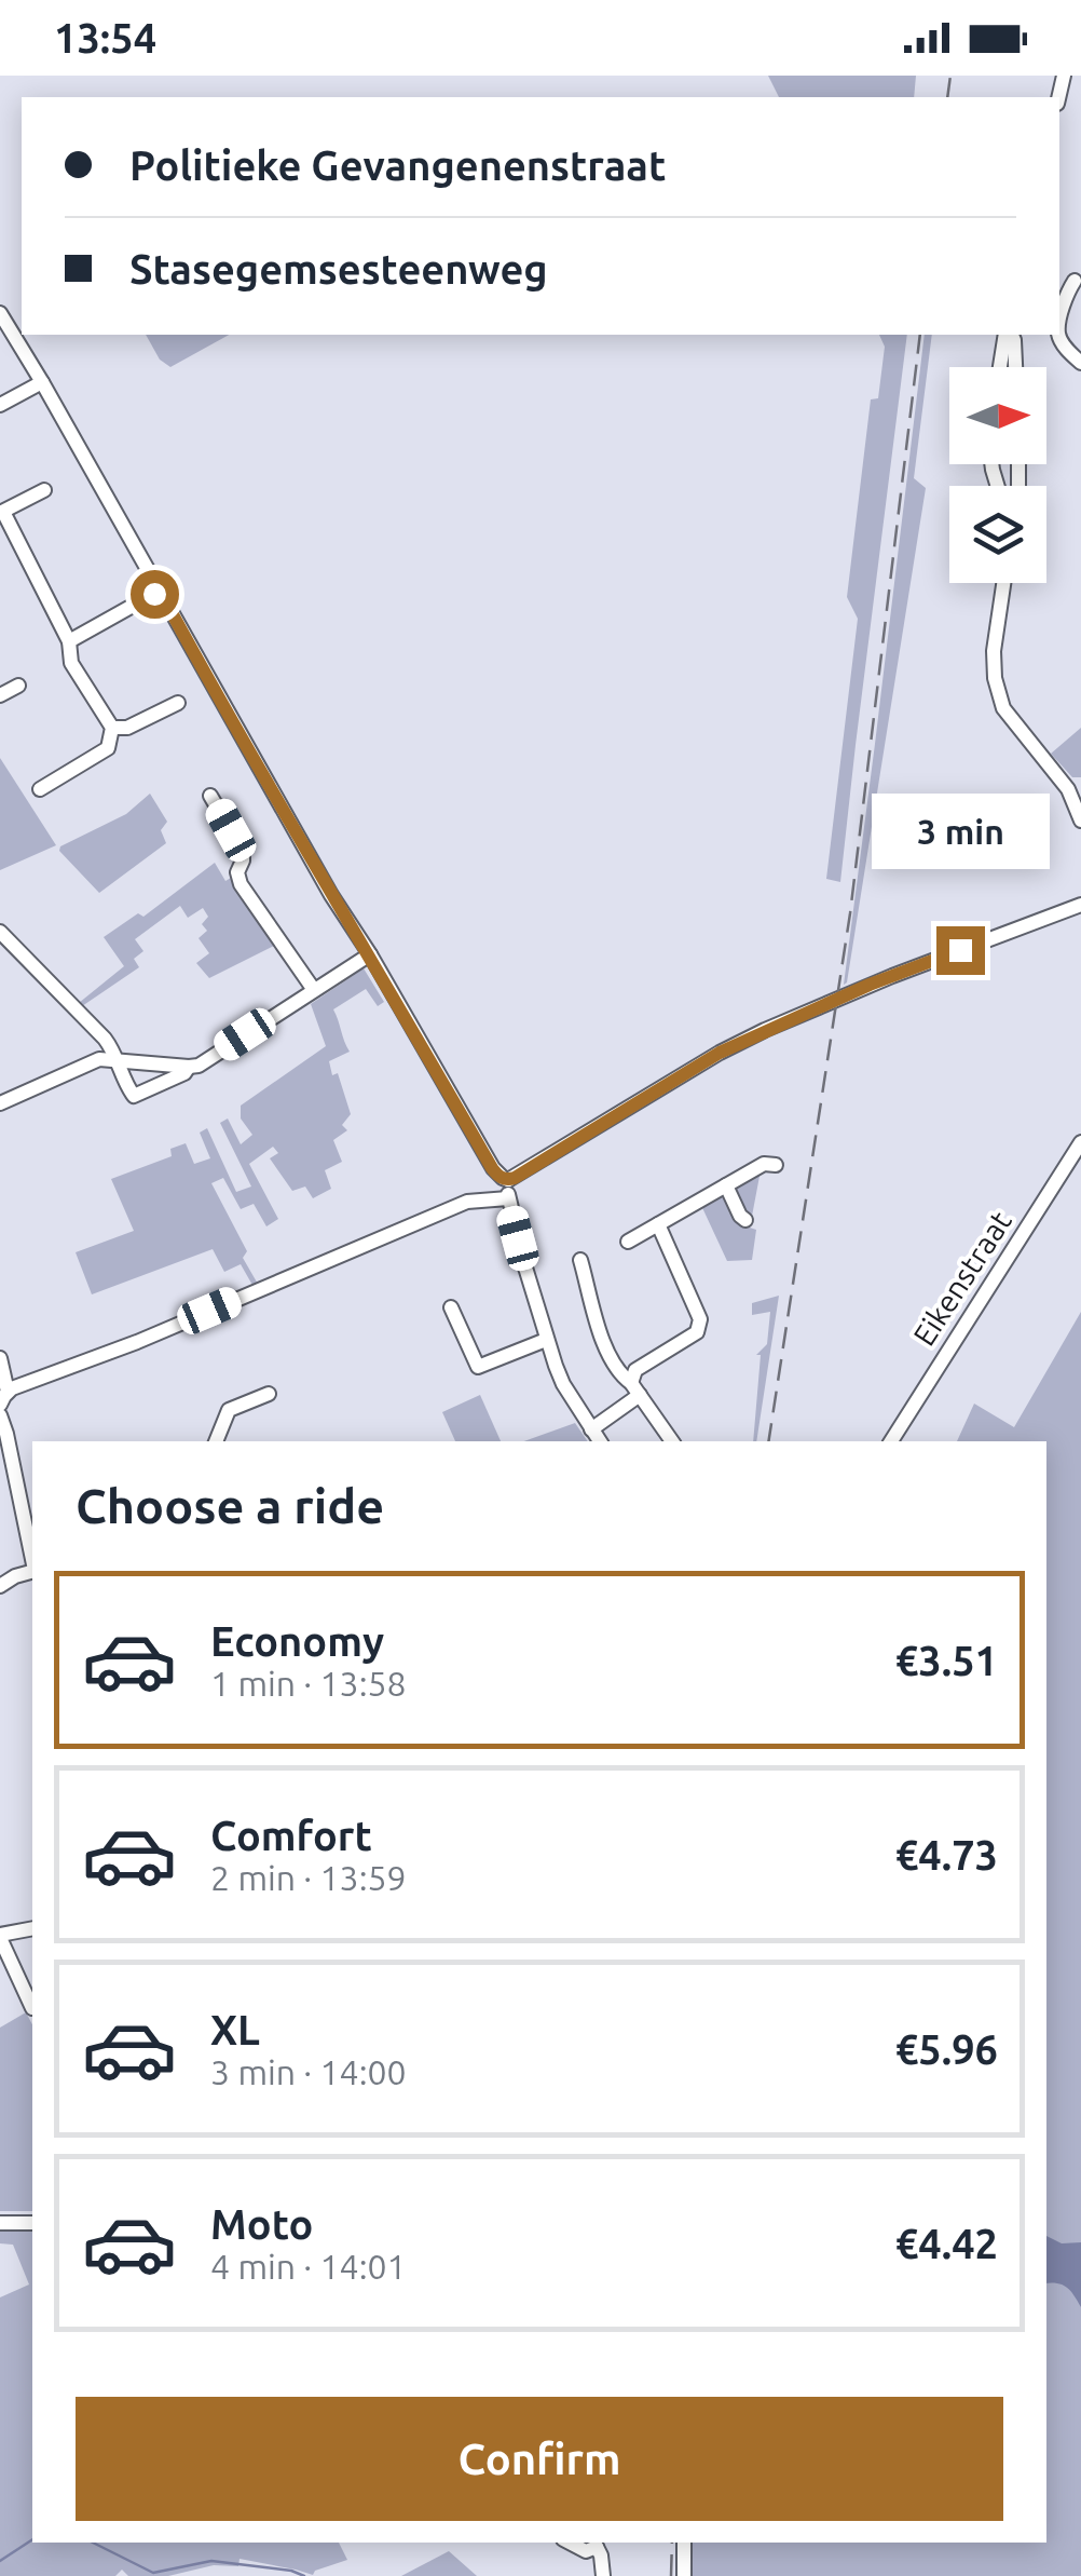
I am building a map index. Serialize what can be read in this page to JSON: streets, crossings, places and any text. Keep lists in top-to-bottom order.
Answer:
{
  "streets": {
    "street": ["Eikenstraat"]
  },
  "north": "right",
  "page": {
    "status": "13:54",
    "banner": ["Politieke Gevangenenstraat", "Stasegemsesteenweg"],
    "bubble": "3 min",
    "heading": "Choose a ride",
    "list": [
      {
        "name": "Economy",
        "note": "1 min · 13:58",
        "value": "€3.51"
      },
      {
        "name": "Comfort",
        "note": "2 min · 13:59",
        "value": "€4.73"
      },
      {
        "name": "XL",
        "note": "3 min · 14:00",
        "value": "€5.96"
      },
      {
        "name": "Moto",
        "note": "4 min · 14:01",
        "value": "€4.42"
      }
    ],
    "buttons": "Confirm"
  }
}
